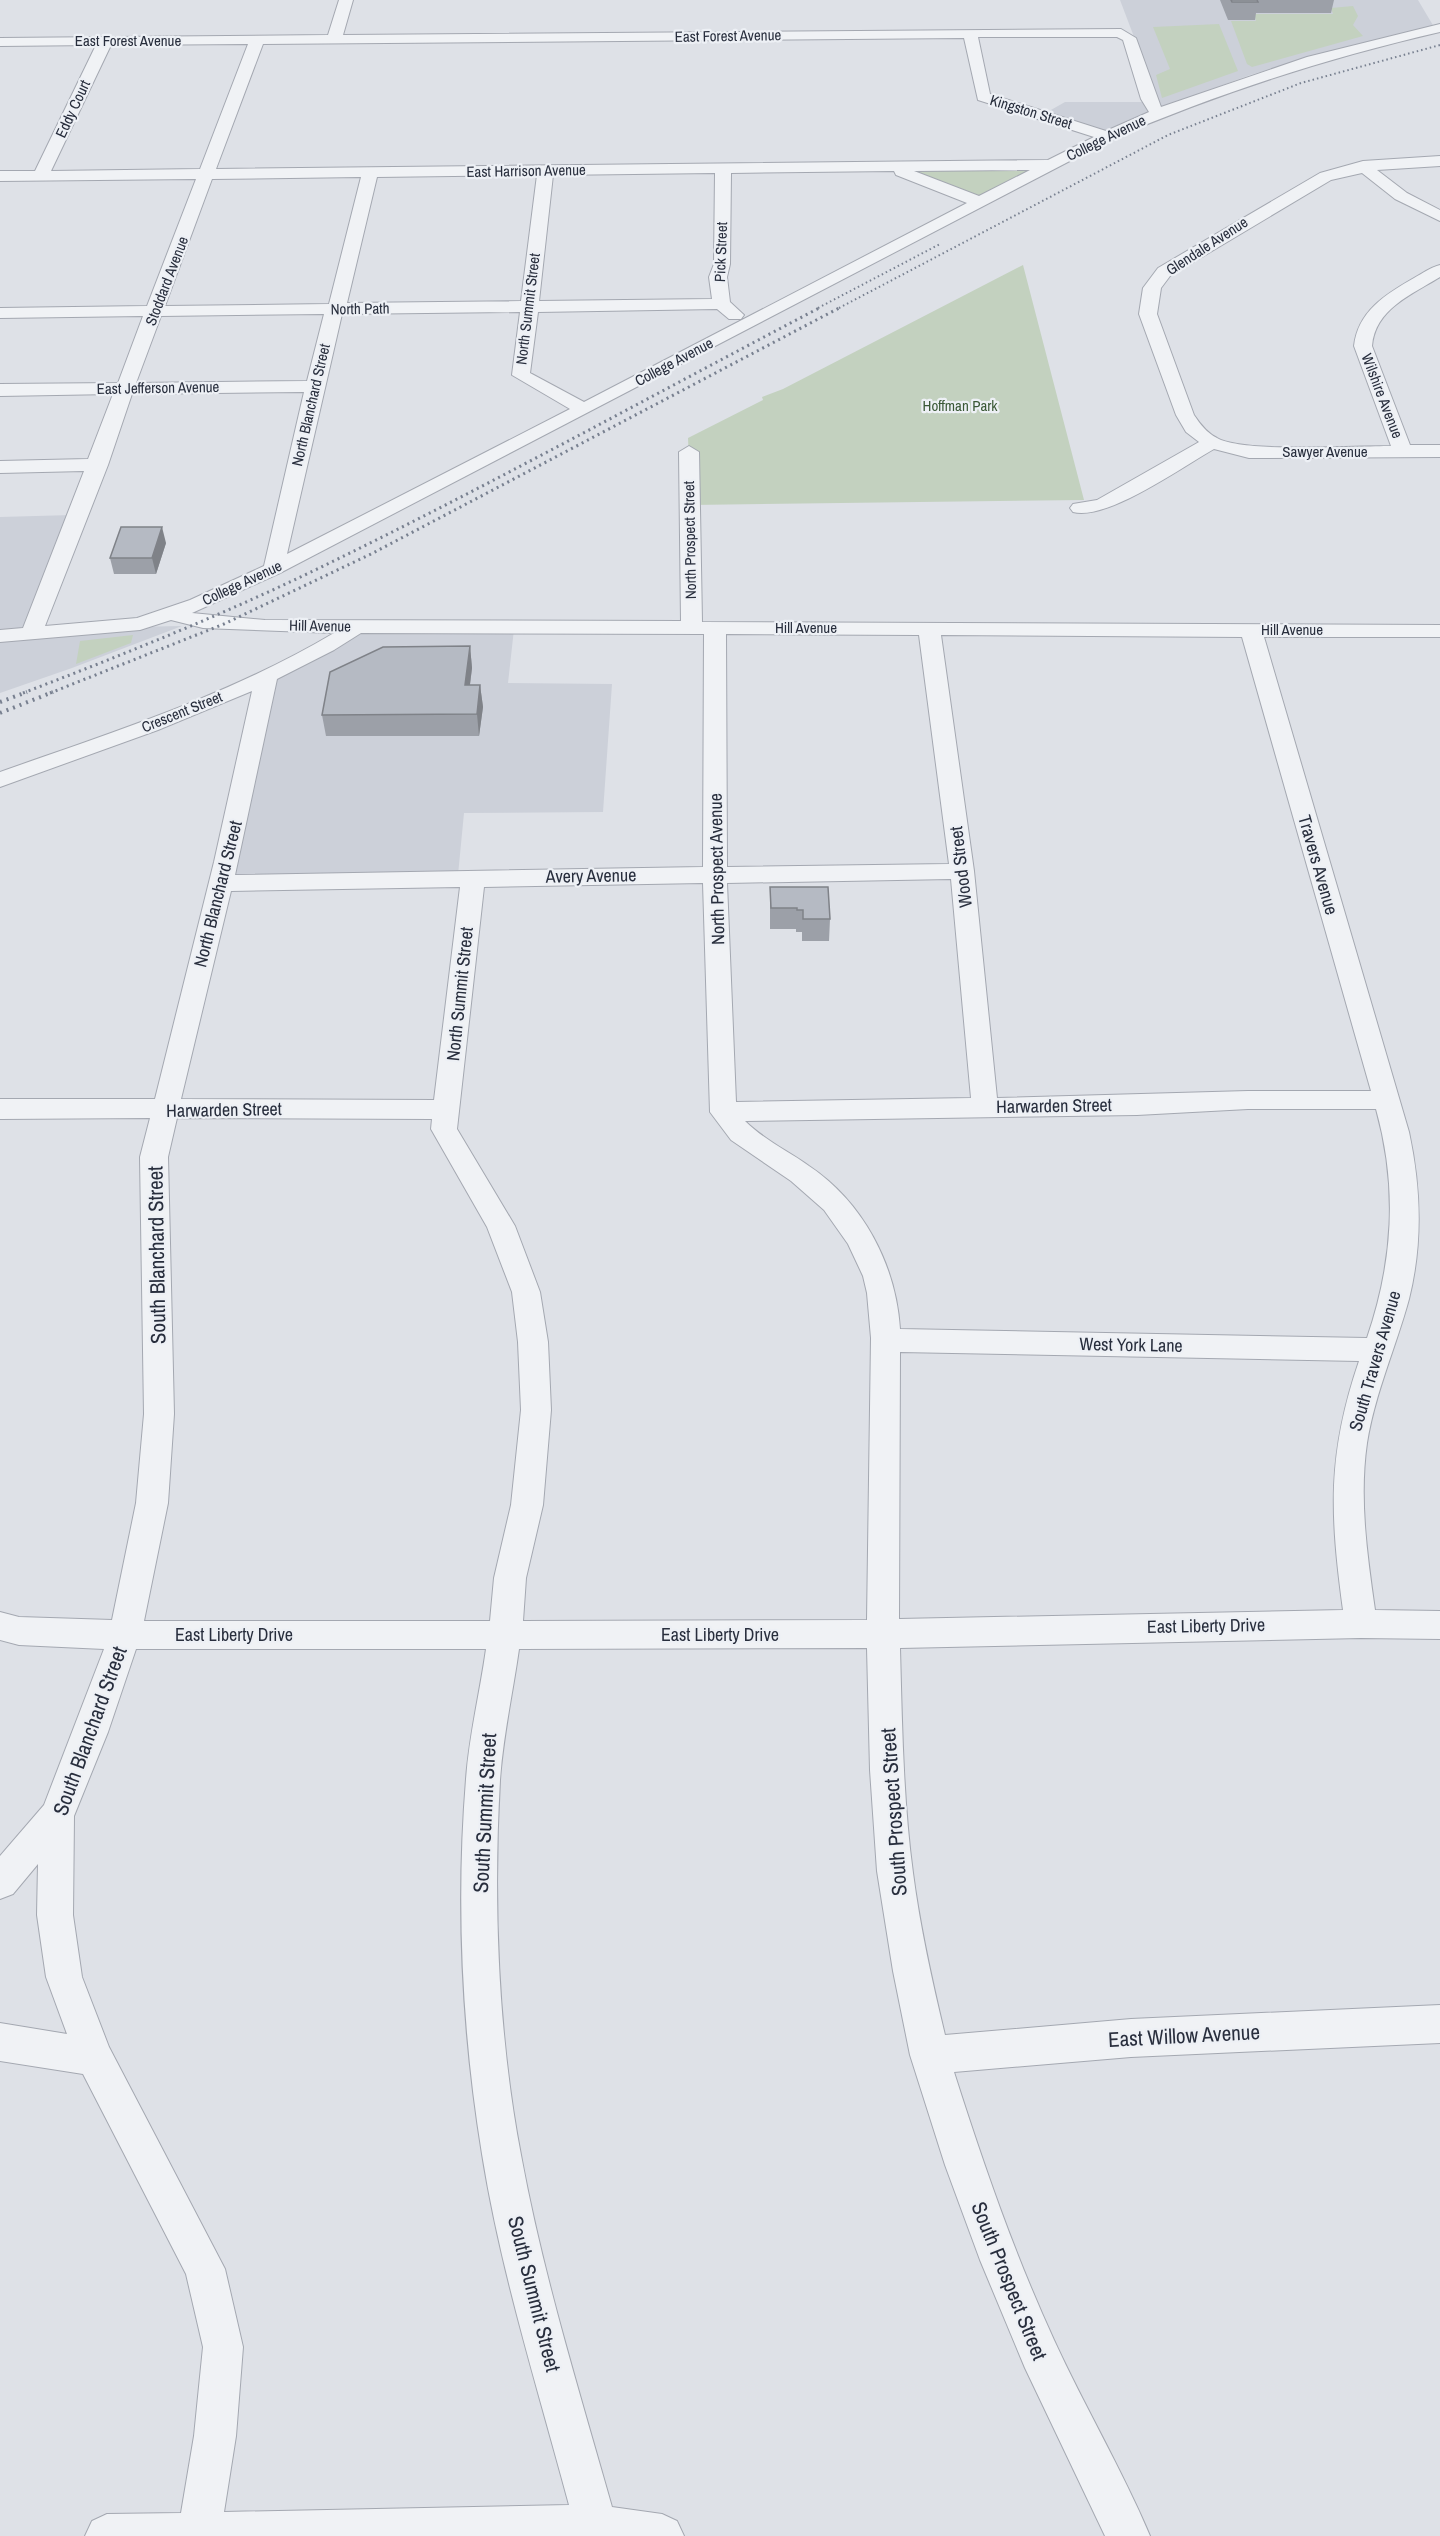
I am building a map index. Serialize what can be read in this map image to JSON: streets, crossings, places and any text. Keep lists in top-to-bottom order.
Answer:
{
  "streets": {
    "street": [
      "East Forest Avenue",
      "Eddy Court",
      "Kingston Street",
      "College Avenue",
      "East Harrison Avenue",
      "Glendale Avenue",
      "Pick Street",
      "Stoddard Avenue",
      "North Path",
      "North Summit Street",
      "East Jefferson Avenue",
      "Wilshire Avenue",
      "North Blanchard Street",
      "Sawyer Avenue",
      "North Prospect Street",
      "Hill Avenue",
      "Crescent Street",
      "Travers Avenue",
      "Wood Street",
      "North Prospect Avenue",
      "Avery Avenue",
      "Harwarden Street",
      "South Blanchard Street",
      "West York Lane",
      "South Travers Avenue",
      "East Liberty Drive",
      "South Prospect Street",
      "South Summit Street",
      "East Willow Avenue"
    ]
  },
  "crossings": [
    ["East Forest Avenue", "Eddy Court"],
    ["East Forest Avenue", "Kingston Street"],
    ["East Forest Avenue", "College Avenue"],
    ["East Forest Avenue", "Stoddard Avenue"],
    ["Eddy Court", "East Harrison Avenue"],
    ["Kingston Street", "College Avenue"],
    ["College Avenue", "East Harrison Avenue"],
    ["College Avenue", "Pick Street"],
    ["College Avenue", "Stoddard Avenue"],
    ["College Avenue", "North Summit Street"],
    ["College Avenue", "North Blanchard Street"],
    ["College Avenue", "Hill Avenue"],
    ["East Harrison Avenue", "Pick Street"],
    ["East Harrison Avenue", "Stoddard Avenue"],
    ["East Harrison Avenue", "North Summit Street"],
    ["East Harrison Avenue", "North Blanchard Street"],
    ["Glendale Avenue", "Sawyer Avenue"],
    ["Pick Street", "North Path"],
    ["Stoddard Avenue", "North Path"],
    ["Stoddard Avenue", "East Jefferson Avenue"],
    ["North Path", "North Summit Street"],
    ["North Path", "North Blanchard Street"],
    ["North Summit Street", "Avery Avenue"],
    ["North Summit Street", "Harwarden Street"],
    ["North Summit Street", "South Summit Street"],
    ["East Jefferson Avenue", "North Blanchard Street"],
    ["Wilshire Avenue", "Sawyer Avenue"],
    ["North Blanchard Street", "Crescent Street"],
    ["North Blanchard Street", "Avery Avenue"],
    ["North Blanchard Street", "Harwarden Street"],
    ["North Blanchard Street", "South Blanchard Street"],
    ["North Prospect Street", "Hill Avenue"],
    ["Hill Avenue", "Crescent Street"],
    ["Hill Avenue", "Travers Avenue"],
    ["Hill Avenue", "Wood Street"],
    ["Hill Avenue", "North Prospect Avenue"],
    ["Travers Avenue", "Harwarden Street"],
    ["Travers Avenue", "South Travers Avenue"],
    ["Wood Street", "Avery Avenue"],
    ["Wood Street", "Harwarden Street"],
    ["North Prospect Avenue", "Avery Avenue"],
    ["North Prospect Avenue", "Harwarden Street"],
    ["North Prospect Avenue", "South Prospect Street"],
    ["Harwarden Street", "South Blanchard Street"],
    ["Harwarden Street", "South Travers Avenue"],
    ["Harwarden Street", "South Prospect Street"],
    ["Harwarden Street", "South Summit Street"],
    ["South Blanchard Street", "East Liberty Drive"],
    ["West York Lane", "South Travers Avenue"],
    ["West York Lane", "South Prospect Street"],
    ["South Travers Avenue", "East Liberty Drive"],
    ["East Liberty Drive", "South Prospect Street"],
    ["East Liberty Drive", "South Summit Street"],
    ["South Prospect Street", "East Willow Avenue"]
  ],
  "parks": ["Hoffman Park"]
}
